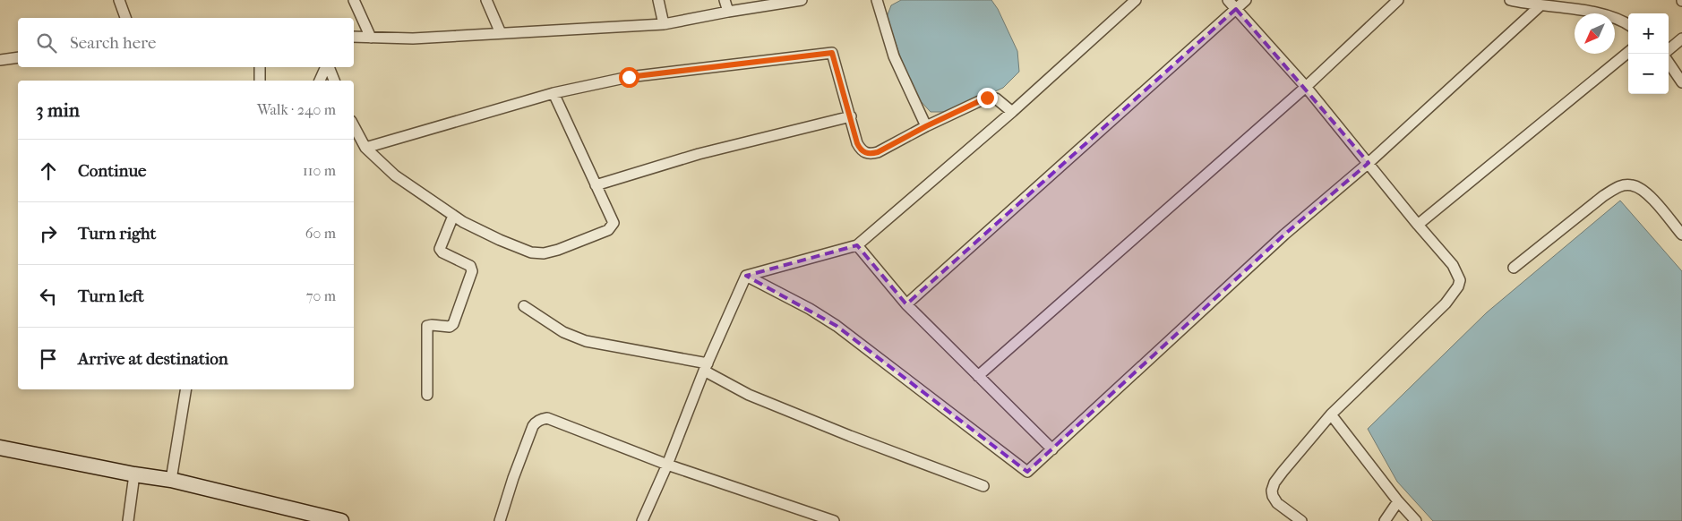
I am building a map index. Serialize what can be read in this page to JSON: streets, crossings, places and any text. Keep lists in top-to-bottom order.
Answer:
{
  "north": "bottom left",
  "page": {
    "map_buttons": ["+", "−"],
    "search": "Search here",
    "heading": ["3 min", "Walk · 240 m"],
    "list": [
      ["Continue", "110 m"],
      ["Turn right", "60 m"],
      ["Turn left", "70 m"],
      "Arrive at destination"
    ]
  }
}
